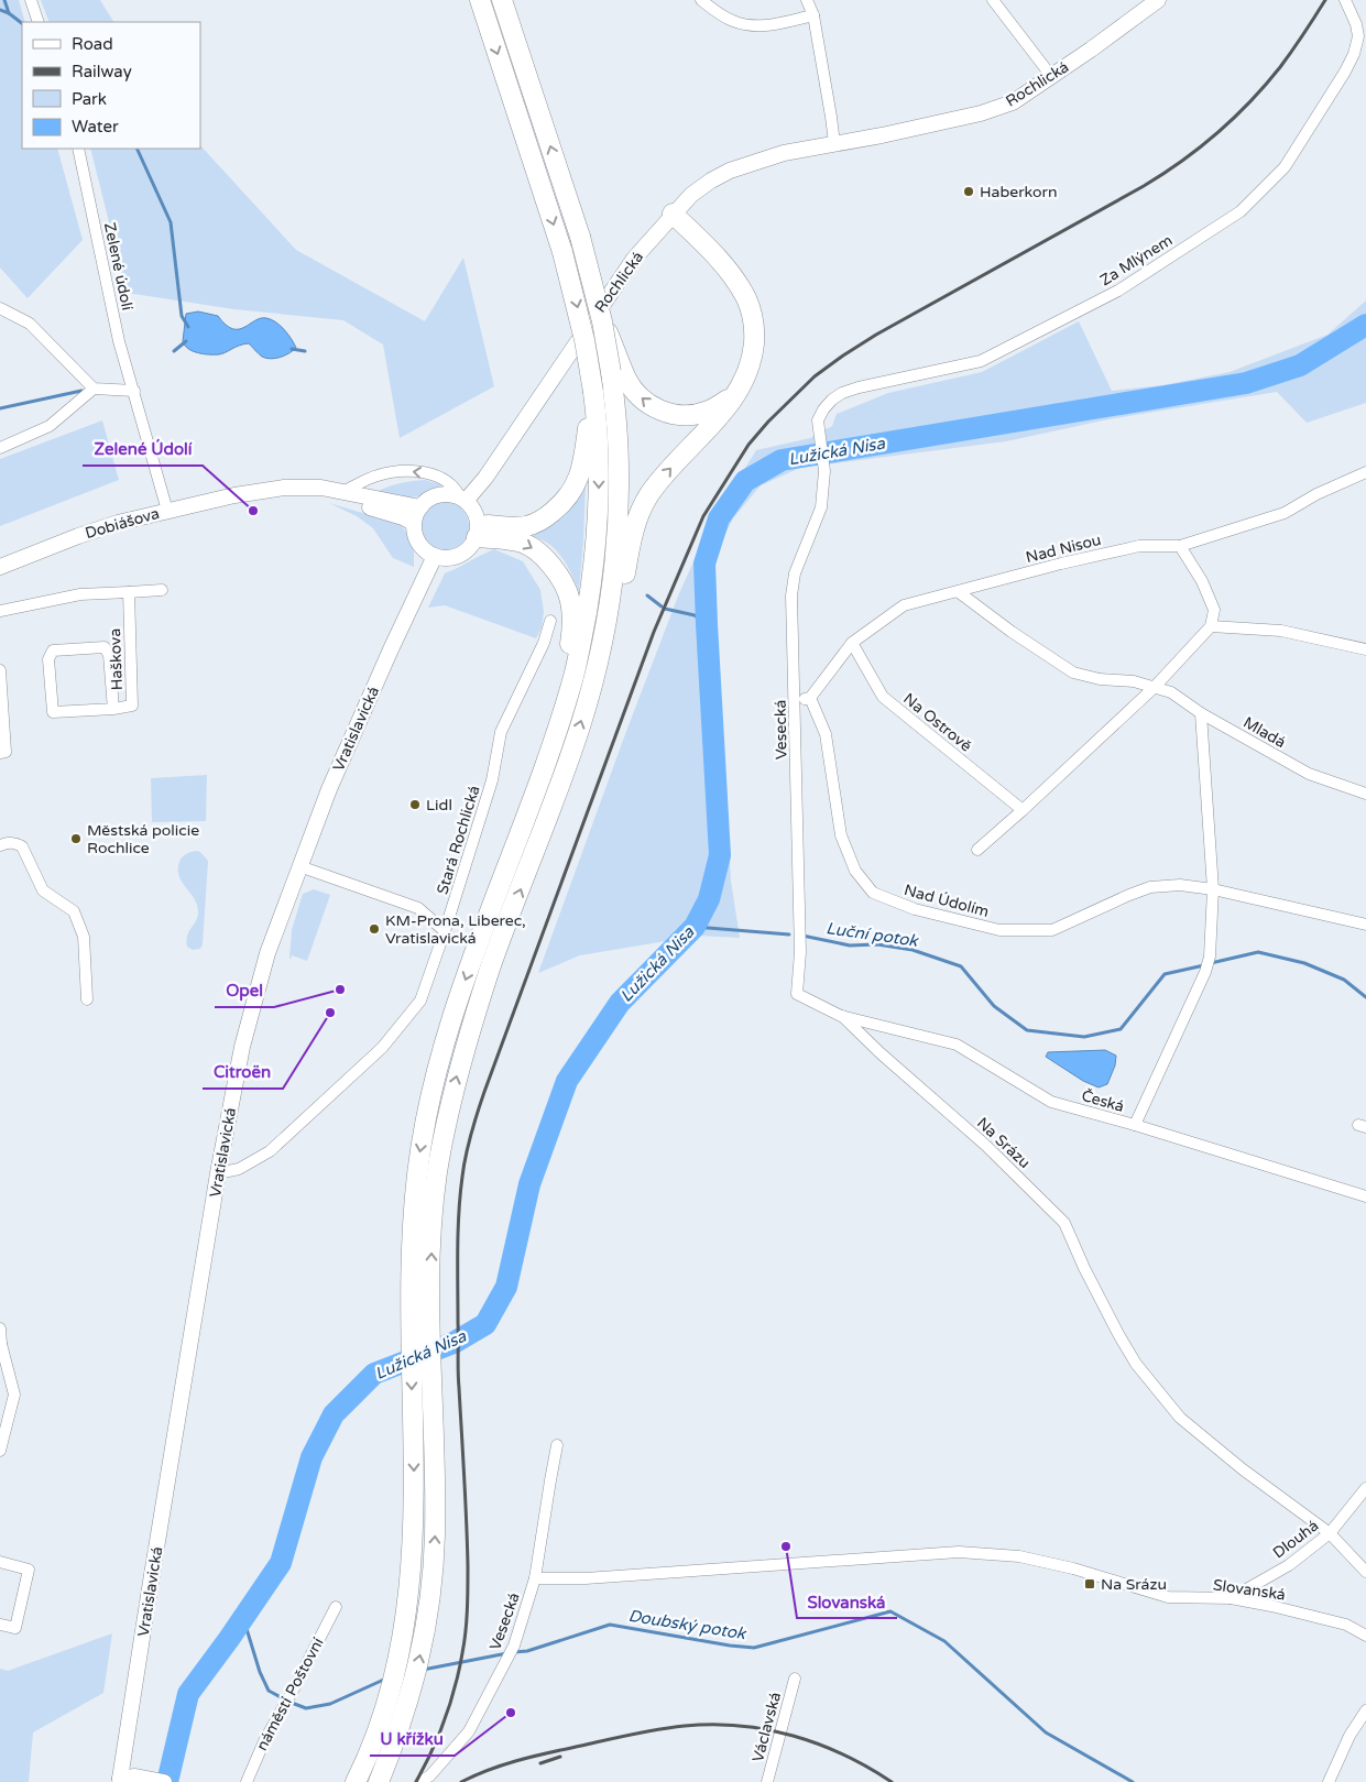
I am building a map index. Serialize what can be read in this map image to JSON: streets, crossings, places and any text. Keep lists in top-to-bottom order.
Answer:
{
  "streets": {
    "street": [
      "Rochlická",
      "Za Mlýnem",
      "Zelené údolí",
      "Dobiášova",
      "Nad Nisou",
      "Haškova",
      "Na Ostrově",
      "Vratislavická",
      "Vesecká",
      "Mladá",
      "Stará Rochlická",
      "Nad Údolím",
      "Česká",
      "Na Srázu",
      "Dlouhá",
      "Slovanská",
      "náměstí Poštovní",
      "Václavská"
    ]
  },
  "crossings": [
    ["Rochlická", "Dobiášova"],
    ["Rochlická", "Vratislavická"],
    ["Za Mlýnem", "Vesecká"],
    ["Zelené údolí", "Dobiášova"],
    ["Dobiášova", "Vratislavická"],
    ["Nad Nisou", "Na Ostrově"],
    ["Nad Nisou", "Nad Údolím"],
    ["Vratislavická", "Stará Rochlická"],
    ["Vesecká", "Česká"],
    ["Vesecká", "Na Srázu"],
    ["Vesecká", "Slovanská"],
    ["Česká", "Na Srázu"],
    ["Na Srázu", "Dlouhá"],
    ["Dlouhá", "Slovanská"]
  ],
  "water": ["Lužická Nisa", "Luční potok", "Doubský potok"],
  "places": {
    "other": [
      "Haberkorn",
      "Zelené Údolí",
      "Lidl",
      "Městská policie Rochlice",
      "KM-Prona, Liberec, Vratislavická",
      "Opel",
      "Citroën",
      "Slovanská",
      "U křížku"
    ],
    "transit": ["Na Srázu"]
  },
  "legend": [
    "Road",
    "Railway",
    "Park",
    "Water"
  ]
}
